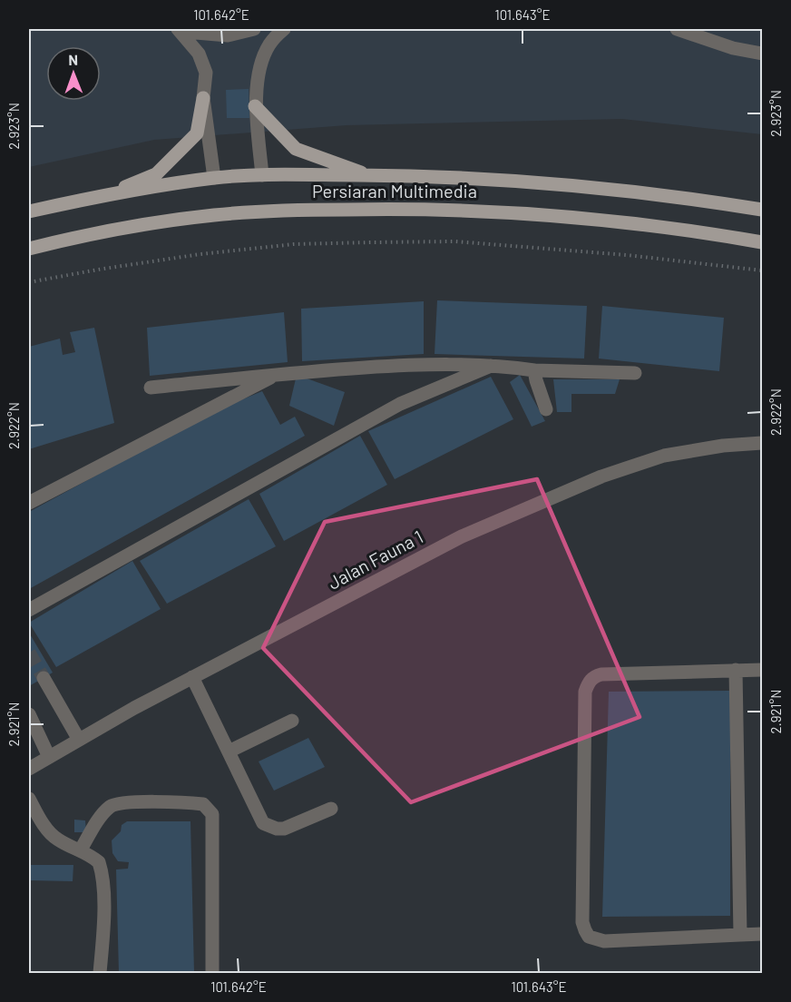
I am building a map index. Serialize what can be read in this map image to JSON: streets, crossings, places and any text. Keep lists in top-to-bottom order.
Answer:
{
  "streets": {
    "main road": ["Persiaran Multimedia"],
    "street": ["Jalan Fauna 1"]
  },
  "north": "top",
  "coordinates": [
    "101.642°E",
    "101.643°E",
    "2.923°N",
    "2.922°N",
    "2.921°N"
  ]
}
